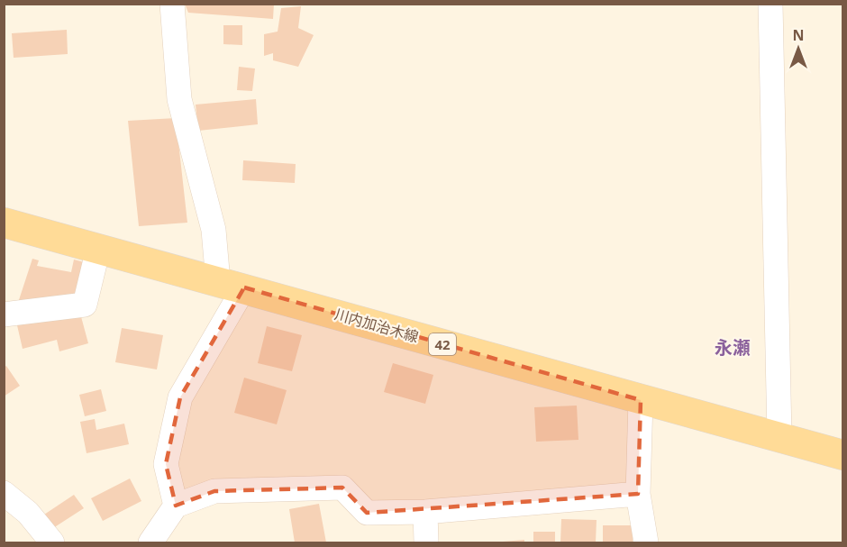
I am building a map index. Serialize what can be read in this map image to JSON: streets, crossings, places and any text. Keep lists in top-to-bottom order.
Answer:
{
  "streets": {
    "main road": ["川内加治木線", "42"]
  },
  "districts": ["永瀬"],
  "north": "top"
}
